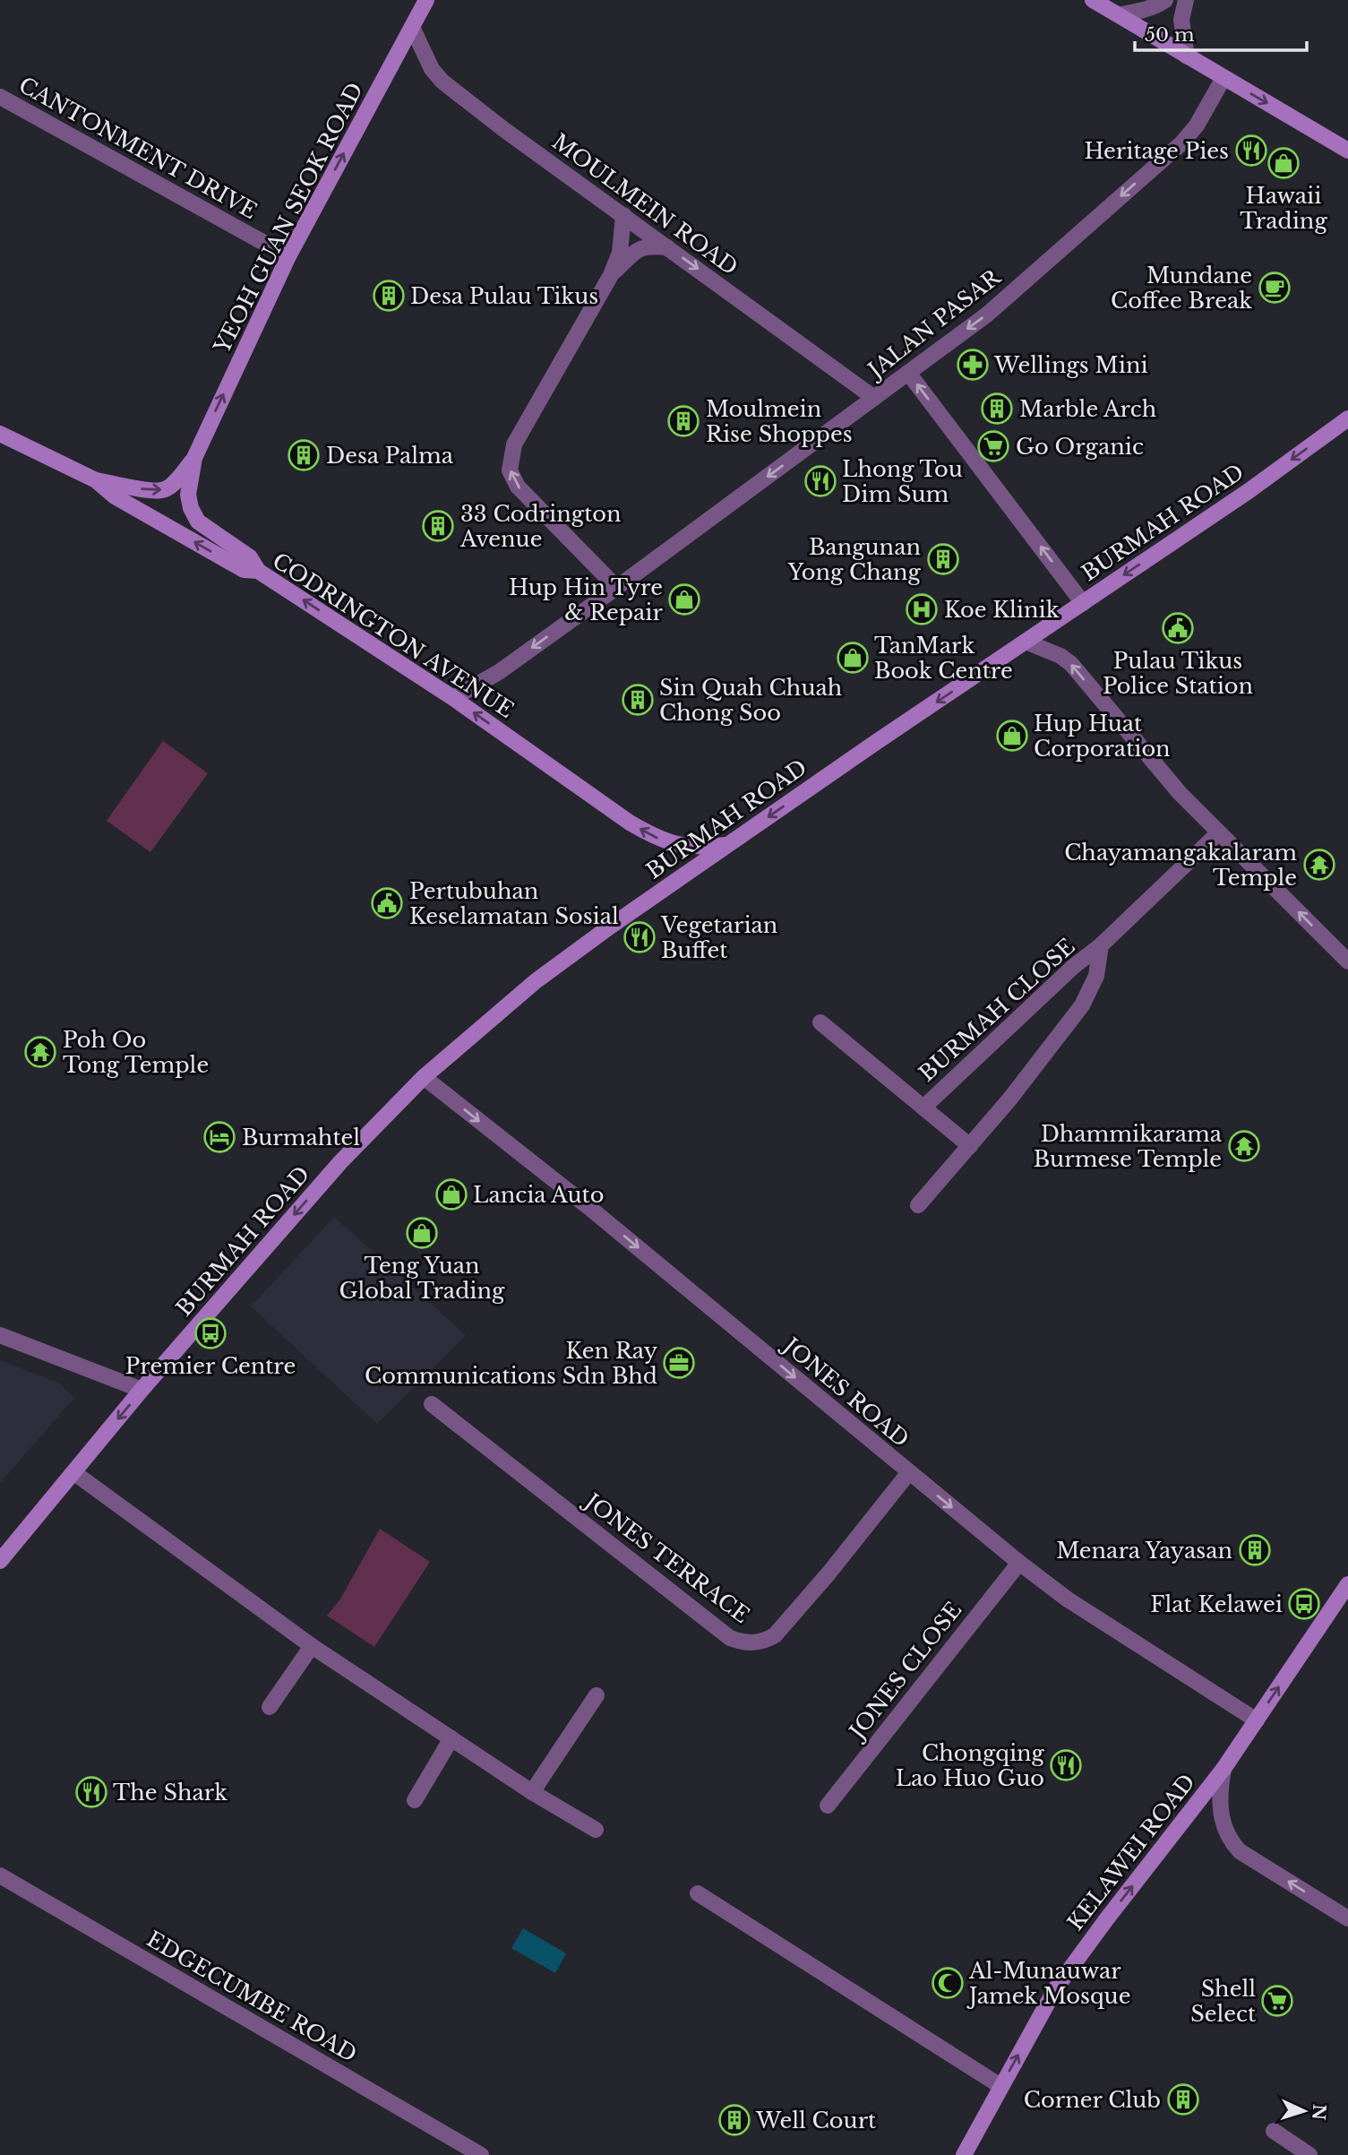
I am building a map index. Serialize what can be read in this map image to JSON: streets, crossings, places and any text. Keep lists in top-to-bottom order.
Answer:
{
  "streets": {
    "main road": [
      "YEOH GUAN SEOK ROAD",
      "BURMAH ROAD",
      "CODRINGTON AVENUE",
      "KELAWEI ROAD"
    ],
    "street": [
      "CANTONMENT DRIVE",
      "MOULMEIN ROAD",
      "JALAN PASAR",
      "BURMAH CLOSE",
      "JONES ROAD",
      "JONES TERRACE",
      "JONES CLOSE",
      "EDGECUMBE ROAD"
    ]
  },
  "crossings": [
    ["CANTONMENT DRIVE", "YEOH GUAN SEOK ROAD"],
    ["MOULMEIN ROAD", "YEOH GUAN SEOK ROAD"],
    ["MOULMEIN ROAD", "JALAN PASAR"],
    ["YEOH GUAN SEOK ROAD", "CODRINGTON AVENUE"],
    ["JALAN PASAR", "CODRINGTON AVENUE"],
    ["BURMAH ROAD", "CODRINGTON AVENUE"],
    ["BURMAH ROAD", "JONES ROAD"],
    ["JONES ROAD", "JONES TERRACE"],
    ["JONES ROAD", "JONES CLOSE"],
    ["JONES ROAD", "KELAWEI ROAD"]
  ],
  "one_way": [
    "MOULMEIN ROAD",
    "YEOH GUAN SEOK ROAD",
    "JALAN PASAR",
    "BURMAH ROAD",
    "CODRINGTON AVENUE",
    "JONES ROAD",
    "KELAWEI ROAD"
  ],
  "places": {
    "restaurant": [
      "Heritage Pies",
      "Lhong Tou Dim Sum",
      "Vegetarian Buffet",
      "Chongqing Lao Huo Guo",
      "The Shark"
    ],
    "shop": [
      "Hawaii Trading",
      "Hup Hin Tyre & Repair",
      "TanMark Book Centre",
      "Hup Huat Corporation",
      "Lancia Auto",
      "Teng Yuan Global Trading"
    ],
    "cafe": ["Mundane Coffee Break"],
    "building": [
      "Desa Pulau Tikus",
      "Marble Arch",
      "Moulmein Rise Shoppes",
      "Desa Palma",
      "33 Codrington Avenue",
      "Bangunan Yong Chang",
      "Sin Quah Chuah Chong Soo",
      "Menara Yayasan",
      "Corner Club",
      "Well Court"
    ],
    "pharmacy": ["Wellings Mini"],
    "supermarket": ["Go Organic", "Shell Select"],
    "hospital": ["Koe Klinik"],
    "public building": ["Pulau Tikus Police Station", "Pertubuhan Keselamatan Sosial"],
    "temple": ["Chayamangakalaram Temple", "Poh Oo Tong Temple", "Dhammikarama Burmese Temple"],
    "hotel": ["Burmahtel"],
    "bus stop": ["Premier Centre", "Flat Kelawei"],
    "office": ["Ken Ray Communications Sdn Bhd"],
    "mosque": ["Al-Munauwar Jamek Mosque"]
  },
  "scale_bar": "50 m",
  "north": "right"
}
